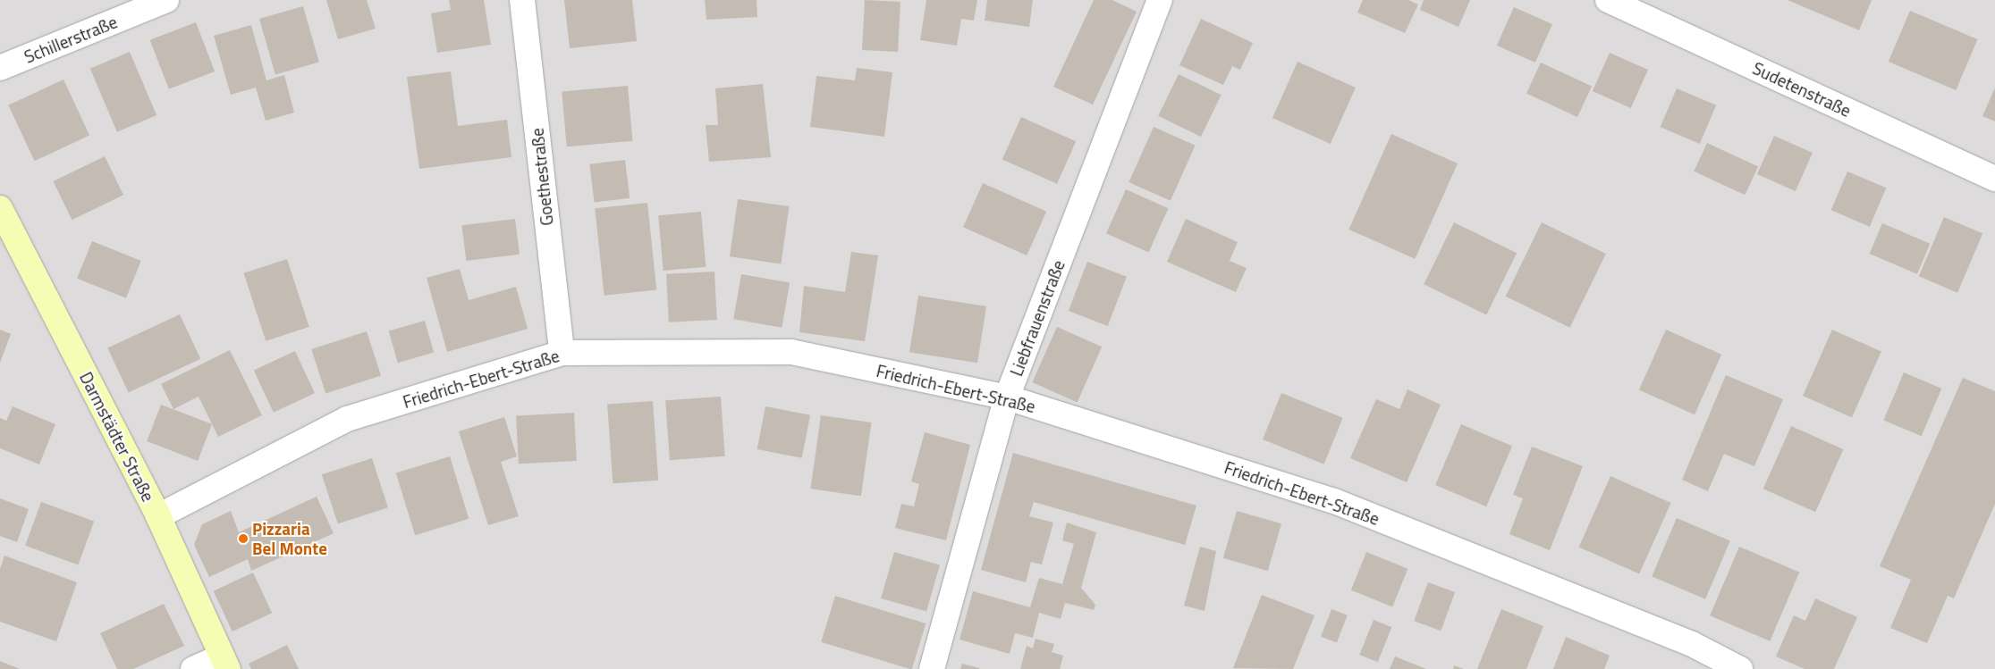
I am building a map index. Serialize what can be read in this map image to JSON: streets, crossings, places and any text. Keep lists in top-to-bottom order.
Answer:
{
  "streets": {
    "street": [
      "Schillerstraße",
      "Sudetenstraße",
      "Goethestraße",
      "Liebfrauenstraße",
      "Friedrich-Ebert-Straße",
      "Darmstädter Straße"
    ]
  },
  "crossings": [
    ["Goethestraße", "Friedrich-Ebert-Straße"],
    ["Liebfrauenstraße", "Friedrich-Ebert-Straße"],
    ["Friedrich-Ebert-Straße", "Darmstädter Straße"]
  ],
  "places": ["Pizzaria Bel Monte"]
}
